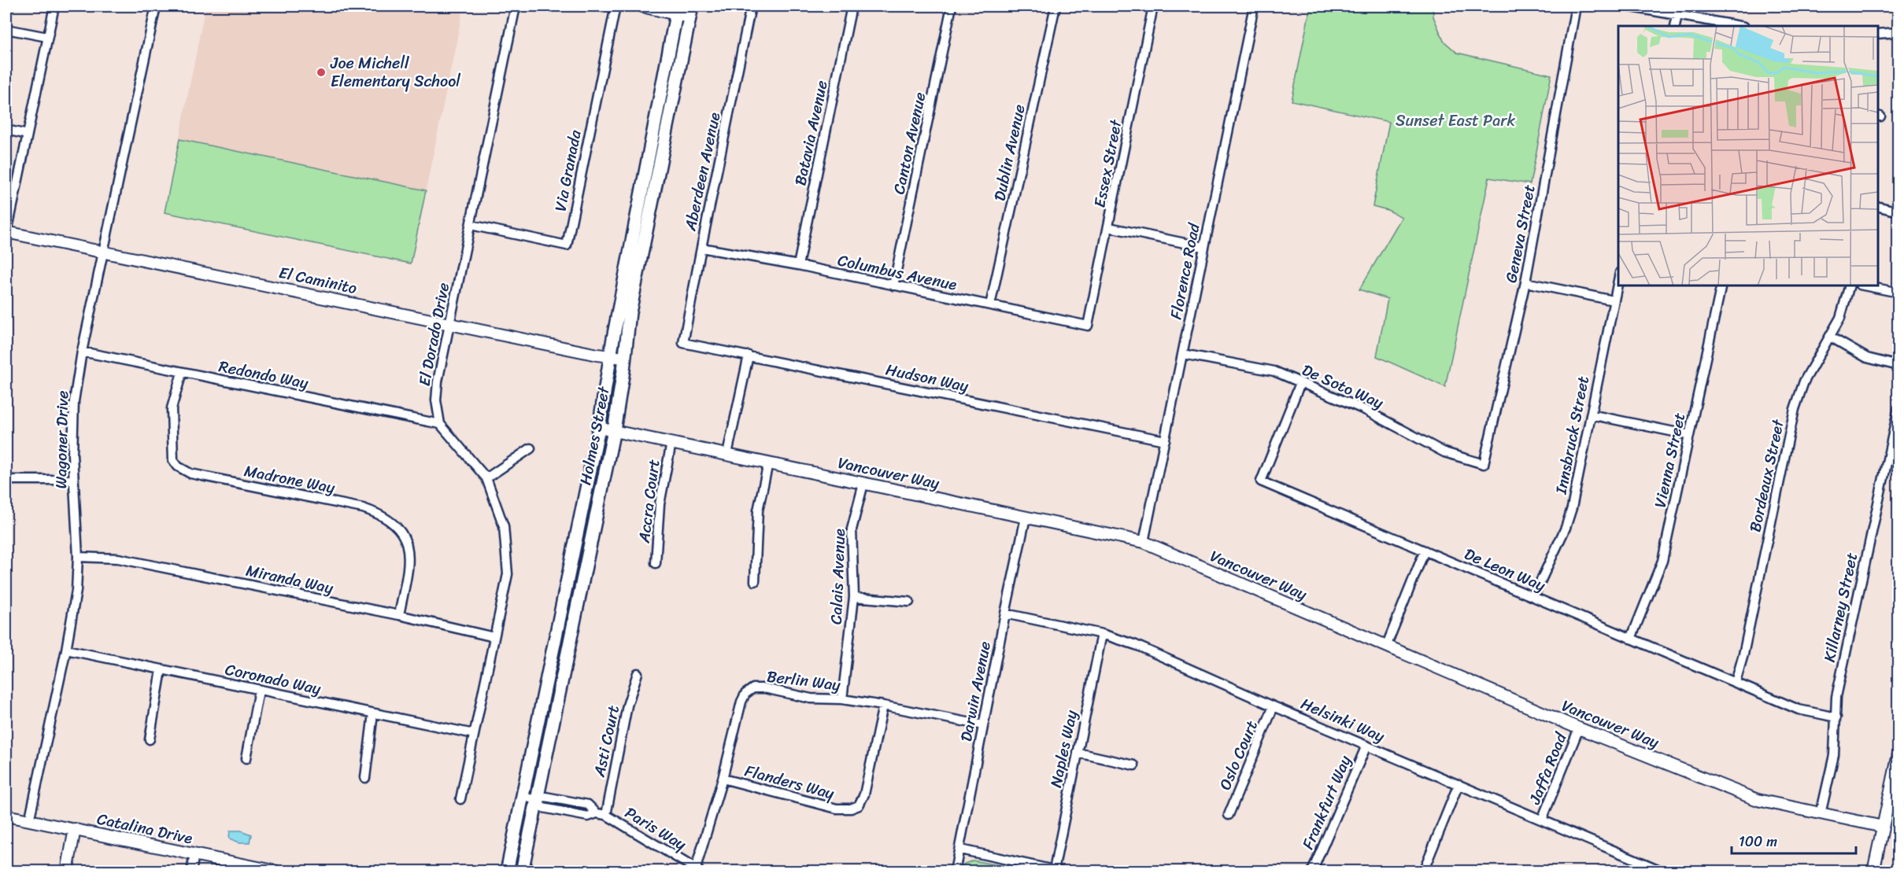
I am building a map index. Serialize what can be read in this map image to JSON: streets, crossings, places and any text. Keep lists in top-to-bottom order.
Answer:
{
  "streets": {
    "main road": ["Holmes Street"],
    "street": [
      "Batavia Avenue",
      "Canton Avenue",
      "Dublin Avenue",
      "Essex Street",
      "Via Granada",
      "Aberdeen Avenue",
      "Geneva Street",
      "Florence Road",
      "Columbus Avenue",
      "El Caminito",
      "El Dorado Drive",
      "Redondo Way",
      "Hudson Way",
      "De Soto Way",
      "Innsbruck Street",
      "Wagoner Drive",
      "Vienna Street",
      "Vancouver Way",
      "Bordeaux Street",
      "Madrone Way",
      "Accra Court",
      "De Leon Way",
      "Calais Avenue",
      "Miranda Way",
      "Killarney Street",
      "Coronado Way",
      "Berlin Way",
      "Darwin Avenue",
      "Helsinki Way",
      "Asti Court",
      "Naples Way",
      "Oslo Court",
      "Jaffa Road",
      "Flanders Way",
      "Frankfurt Way",
      "Catalina Drive",
      "Paris Way"
    ]
  },
  "crossings": [
    ["Batavia Avenue", "Columbus Avenue"],
    ["Canton Avenue", "Columbus Avenue"],
    ["Dublin Avenue", "Columbus Avenue"],
    ["Essex Street", "Columbus Avenue"],
    ["Via Granada", "El Dorado Drive"],
    ["Aberdeen Avenue", "Columbus Avenue"],
    ["Aberdeen Avenue", "Hudson Way"],
    ["Geneva Street", "De Soto Way"],
    ["Florence Road", "Hudson Way"],
    ["Florence Road", "De Soto Way"],
    ["Florence Road", "Vancouver Way"],
    ["El Caminito", "El Dorado Drive"],
    ["El Caminito", "Holmes Street"],
    ["El Caminito", "Wagoner Drive"],
    ["El Dorado Drive", "Redondo Way"],
    ["Redondo Way", "Wagoner Drive"],
    ["Redondo Way", "Madrone Way"],
    ["De Soto Way", "De Leon Way"],
    ["Innsbruck Street", "De Leon Way"],
    ["Holmes Street", "Vancouver Way"],
    ["Holmes Street", "Paris Way"],
    ["Wagoner Drive", "Miranda Way"],
    ["Wagoner Drive", "Coronado Way"],
    ["Wagoner Drive", "Catalina Drive"],
    ["Vienna Street", "De Leon Way"],
    ["Vancouver Way", "Accra Court"],
    ["Vancouver Way", "Calais Avenue"],
    ["Vancouver Way", "Killarney Street"],
    ["Vancouver Way", "Darwin Avenue"],
    ["Vancouver Way", "Jaffa Road"],
    ["Bordeaux Street", "De Leon Way"],
    ["Madrone Way", "Miranda Way"],
    ["De Leon Way", "Killarney Street"],
    ["Calais Avenue", "Berlin Way"],
    ["Berlin Way", "Darwin Avenue"],
    ["Berlin Way", "Flanders Way"],
    ["Berlin Way", "Paris Way"],
    ["Darwin Avenue", "Helsinki Way"],
    ["Helsinki Way", "Naples Way"],
    ["Helsinki Way", "Oslo Court"],
    ["Helsinki Way", "Jaffa Road"],
    ["Helsinki Way", "Frankfurt Way"],
    ["Asti Court", "Paris Way"]
  ],
  "parks": ["Sunset East Park"],
  "places": ["Joe Michell Elementary School"],
  "scale_bar": "100 m"
}
